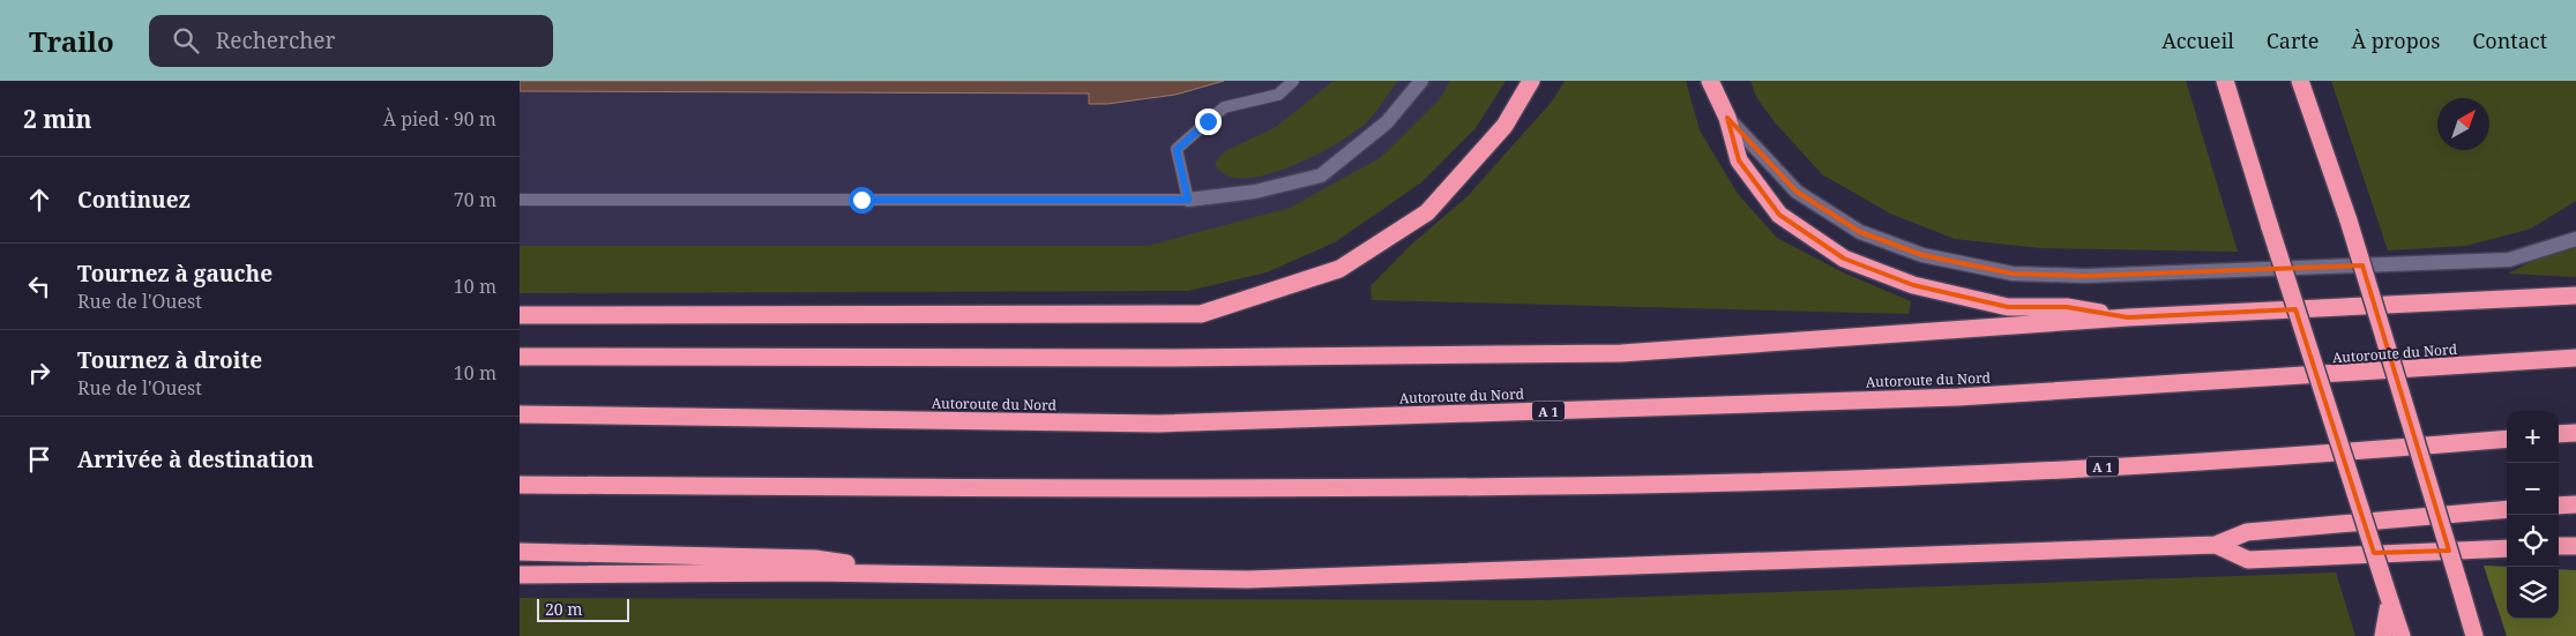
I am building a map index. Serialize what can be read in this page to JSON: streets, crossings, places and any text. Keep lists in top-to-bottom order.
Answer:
{
  "streets": {
    "highway": ["Autoroute du Nord", "A 1"]
  },
  "scale_bar": "20 m",
  "north": "top right",
  "page": {
    "header": "Trailo",
    "search": "Rechercher",
    "nav": [
      "Accueil",
      "Carte",
      "À propos",
      "Contact"
    ],
    "heading": ["2 min", "À pied · 90 m"],
    "list": [
      ["Continuez", "70 m"],
      ["Tournez à gauche", "Rue de l'Ouest", "10 m"],
      ["Tournez à droite", "Rue de l'Ouest", "10 m"],
      "Arrivée à destination"
    ],
    "map_buttons": ["+", "−"],
    "scale": "20 m"
  }
}
